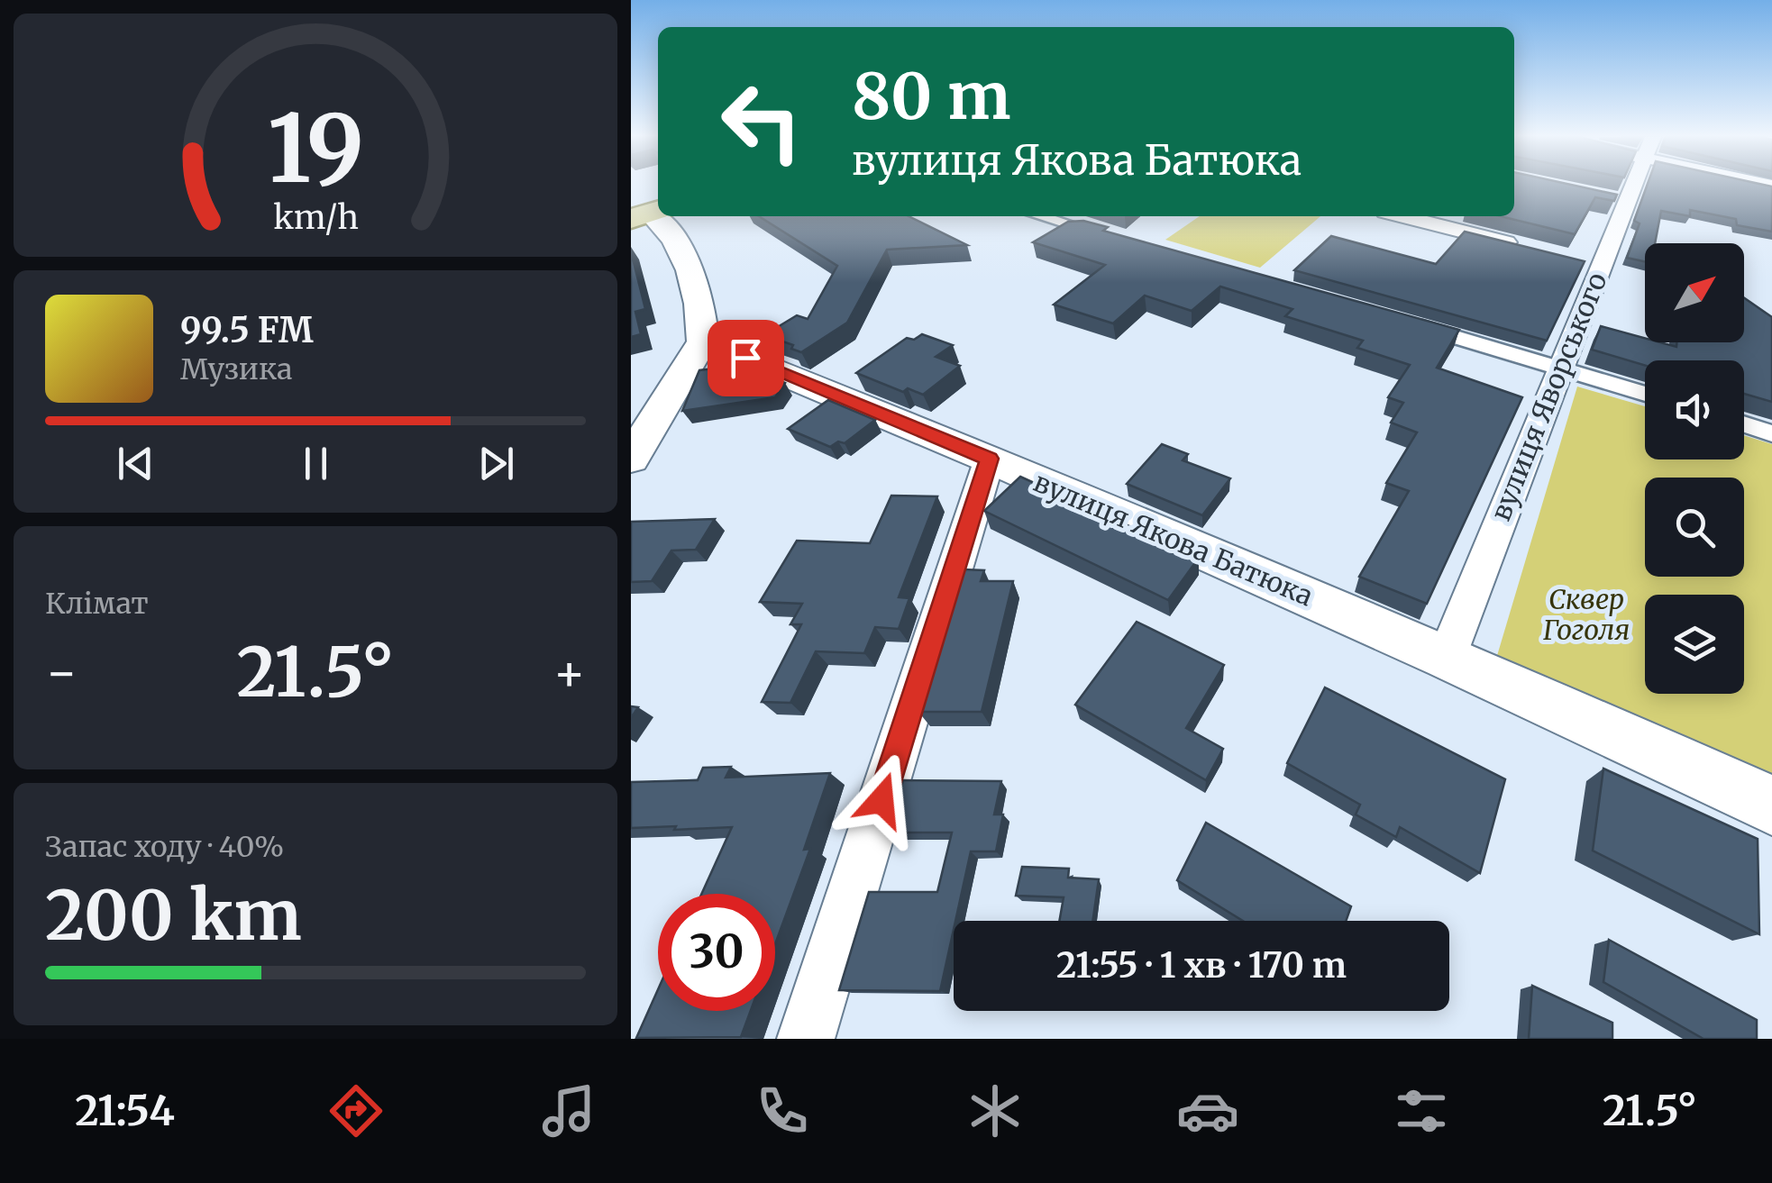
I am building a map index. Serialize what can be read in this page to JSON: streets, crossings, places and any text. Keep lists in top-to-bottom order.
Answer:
{
  "streets": {
    "street": ["вулиця Яворського", "вулиця Якова Батюка"]
  },
  "crossings": [
    ["вулиця Яворського", "вулиця Якова Батюка"]
  ],
  "parks": ["Сквер Гоголя"],
  "north": "top right",
  "page": {
    "turn": ["80 m", "вулиця Якова Батюка"],
    "song": ["99.5 FM", "Музика"],
    "tile": [
      "Клімат",
      ["Запас ходу · 40%", "200 km"]
    ],
    "heat": ["−", "21.5°", "+"],
    "limit": "30",
    "trip": "21:55 · 1 хв · 170 m",
    "tabs": ["21:54", "21.5°"],
    "gauge": ["19", "km/h"]
  }
}
